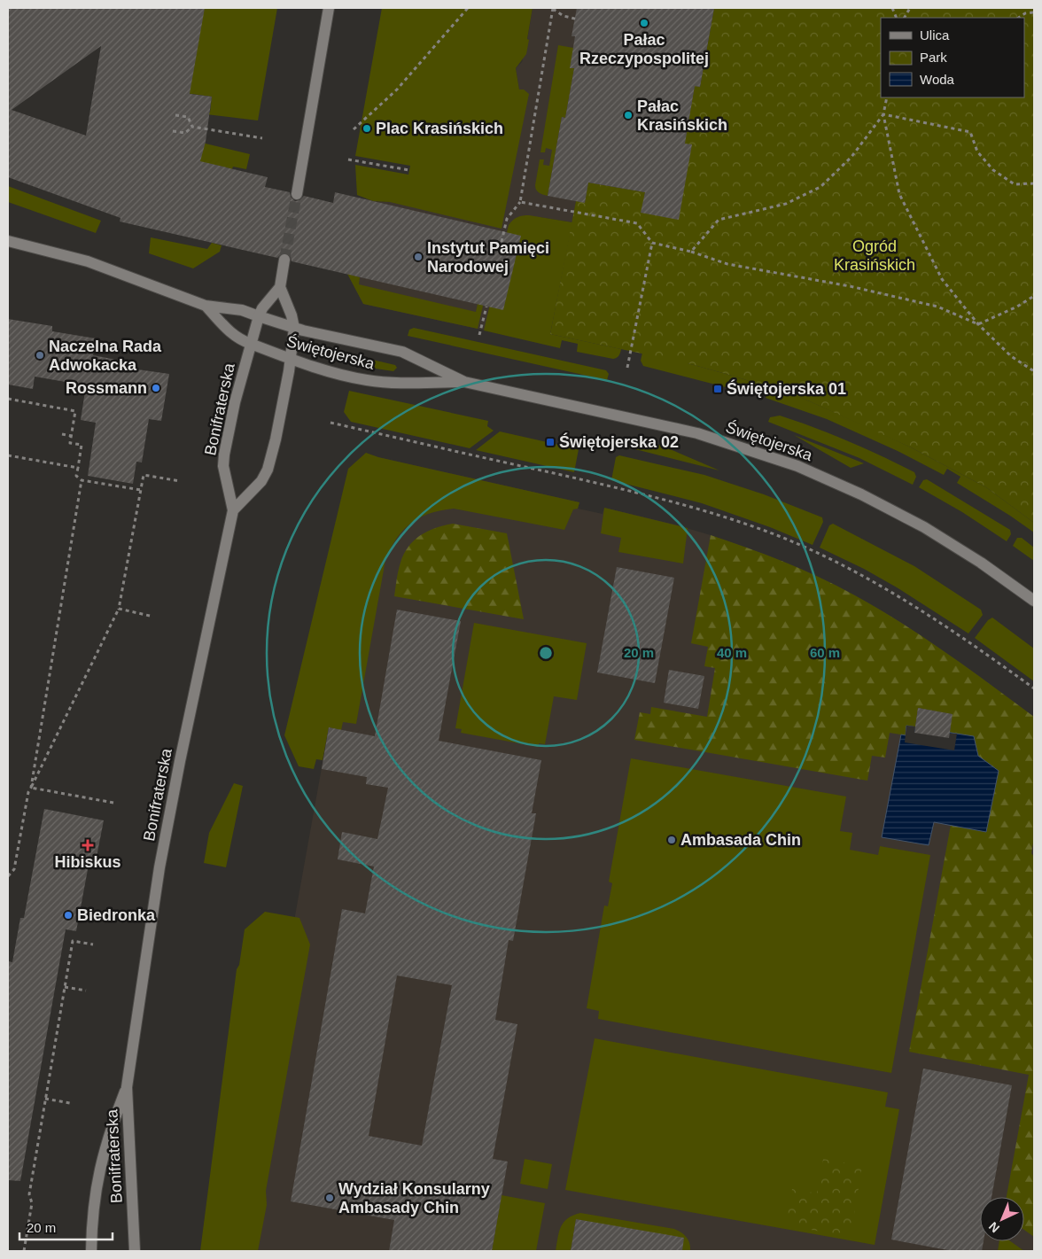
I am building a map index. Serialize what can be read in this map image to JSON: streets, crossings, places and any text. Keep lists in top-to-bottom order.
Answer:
{
  "streets": {
    "street": ["Świętojerska", "Bonifraterska"]
  },
  "crossings": [
    ["Świętojerska", "Bonifraterska"]
  ],
  "parks": ["Ogród Krasińskich"],
  "places": {
    "other": [
      "Pałac Rzeczypospolitej",
      "Pałac Krasińskich",
      "Plac Krasińskich",
      "Instytut Pamięci Narodowej",
      "Naczelna Rada Adwokacka",
      "Rossmann",
      "Ambasada Chin",
      "Biedronka",
      "Wydział Konsularny Ambasady Chin"
    ],
    "transit": ["Świętojerska 01", "Świętojerska 02"],
    "health": ["Hibiskus"]
  },
  "legend": ["Ulica", "Park", "Woda"],
  "scale_bar": "20 m",
  "north": "bottom left",
  "rings": ["20 m", "40 m", "60 m"]
}
